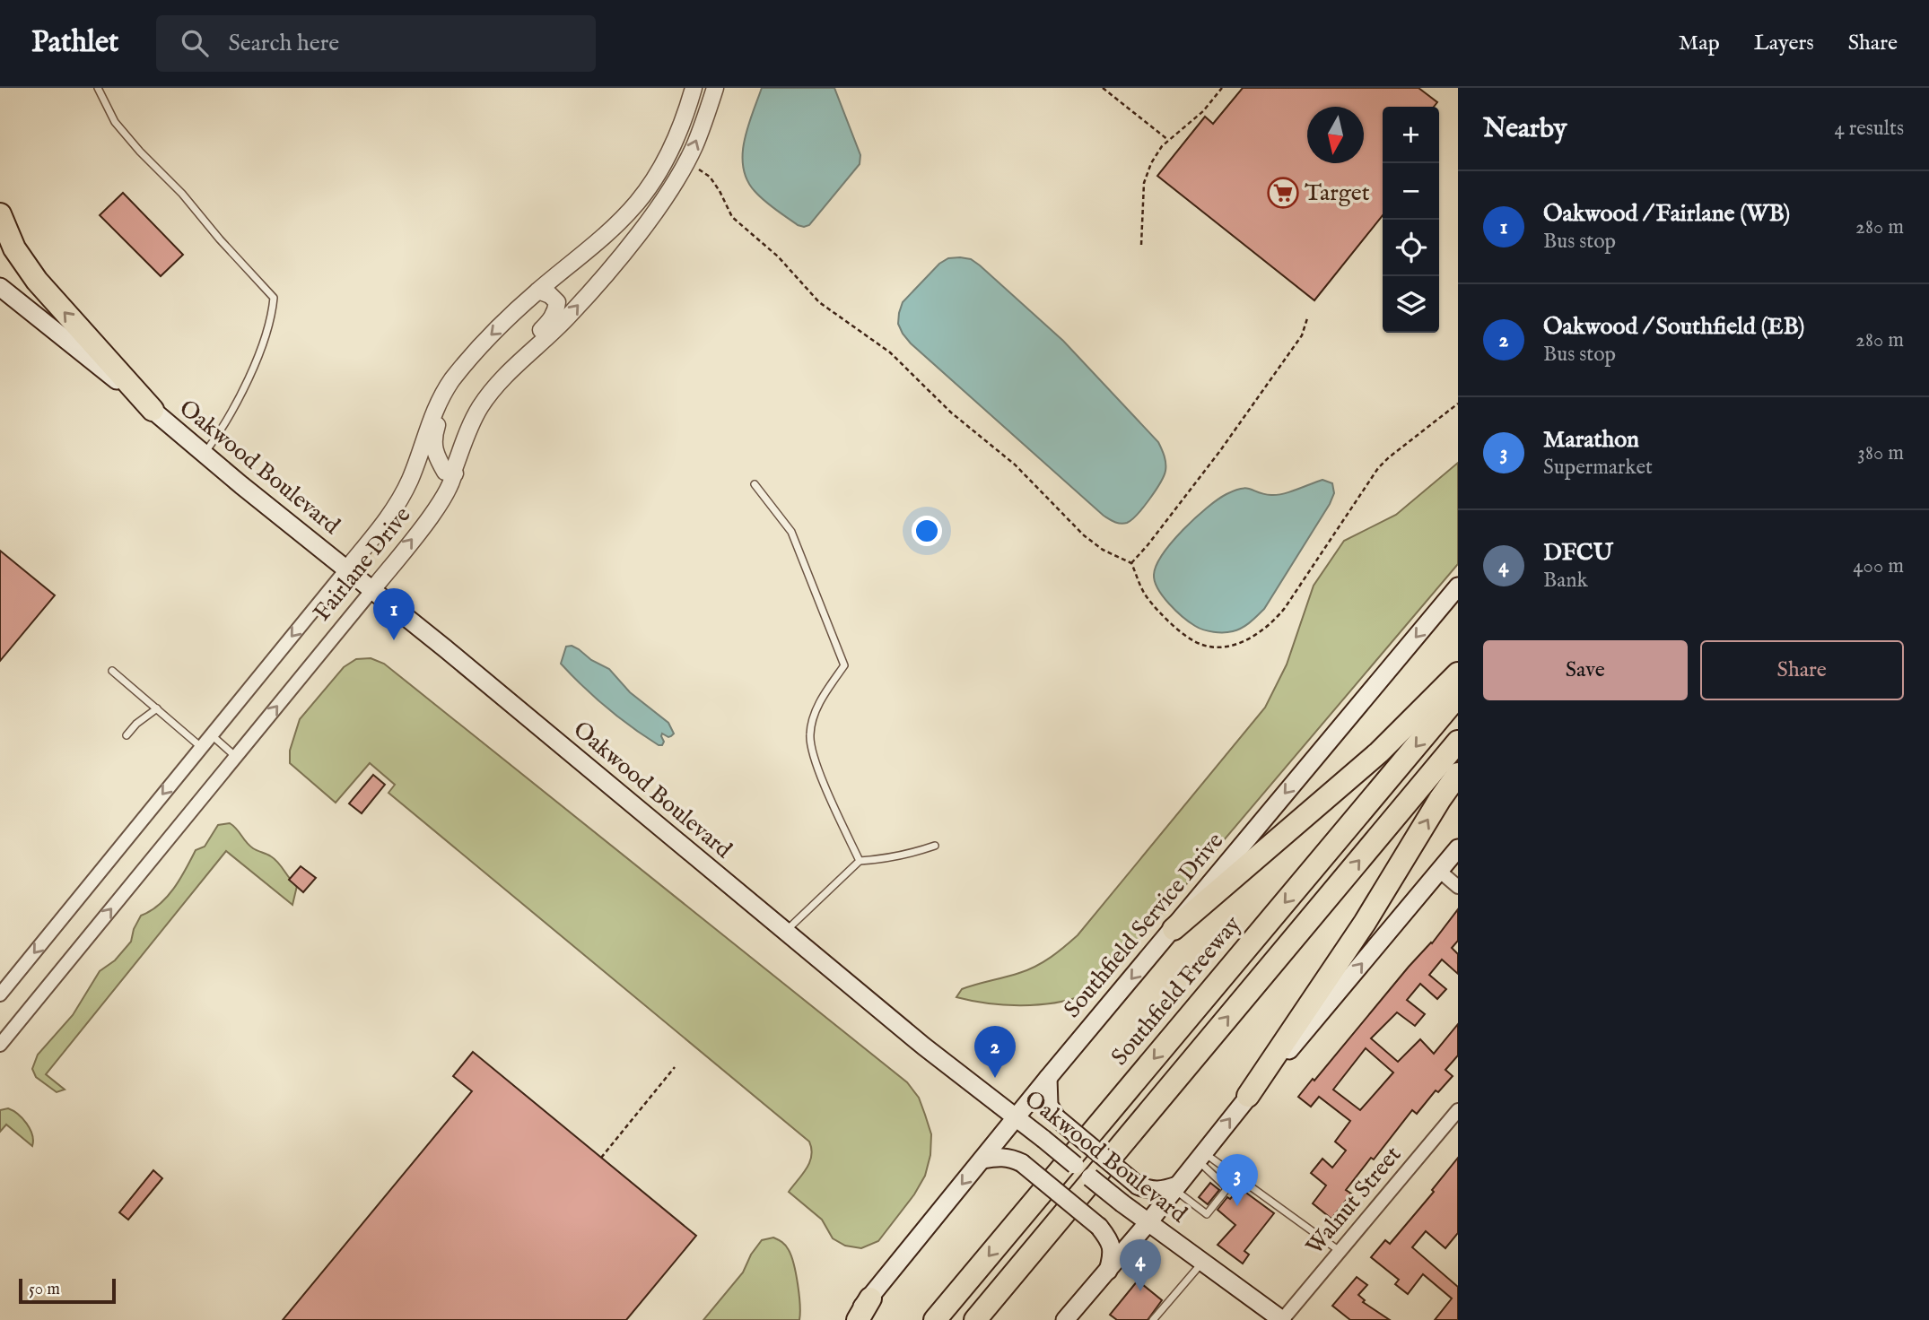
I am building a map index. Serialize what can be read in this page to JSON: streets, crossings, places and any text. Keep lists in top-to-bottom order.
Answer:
{
  "streets": {
    "highway": ["Southfield Freeway"],
    "main road": ["Oakwood Boulevard", "Southfield Service Drive"],
    "street": ["Fairlane Drive", "Walnut Street"]
  },
  "crossings": [
    ["Oakwood Boulevard", "Fairlane Drive"],
    ["Oakwood Boulevard", "Southfield Service Drive"],
    ["Oakwood Boulevard", "Walnut Street"]
  ],
  "one_way": ["Southfield Service Drive"],
  "places": {
    "supermarket": ["Target"]
  },
  "scale_bar": "50 m",
  "north": "bottom",
  "page": {
    "header": "Pathlet",
    "search": "Search here",
    "nav": ["Map", "Layers", "Share"],
    "heading": ["Nearby", "4 results"],
    "map_buttons": ["+", "−"],
    "list": [
      {
        "mark": "1",
        "name": "Oakwood / Fairlane (WB)",
        "note": "Bus stop",
        "value": "280 m"
      },
      {
        "mark": "2",
        "name": "Oakwood / Southfield (EB)",
        "note": "Bus stop",
        "value": "280 m"
      },
      {
        "mark": "3",
        "name": "Marathon",
        "note": "Supermarket",
        "value": "380 m"
      },
      {
        "mark": "4",
        "name": "DFCU",
        "note": "Bank",
        "value": "400 m"
      }
    ],
    "pins": [
      "1",
      "2",
      "3",
      "4"
    ],
    "buttons": ["Save", "Share"],
    "scale": "50 m"
  }
}
